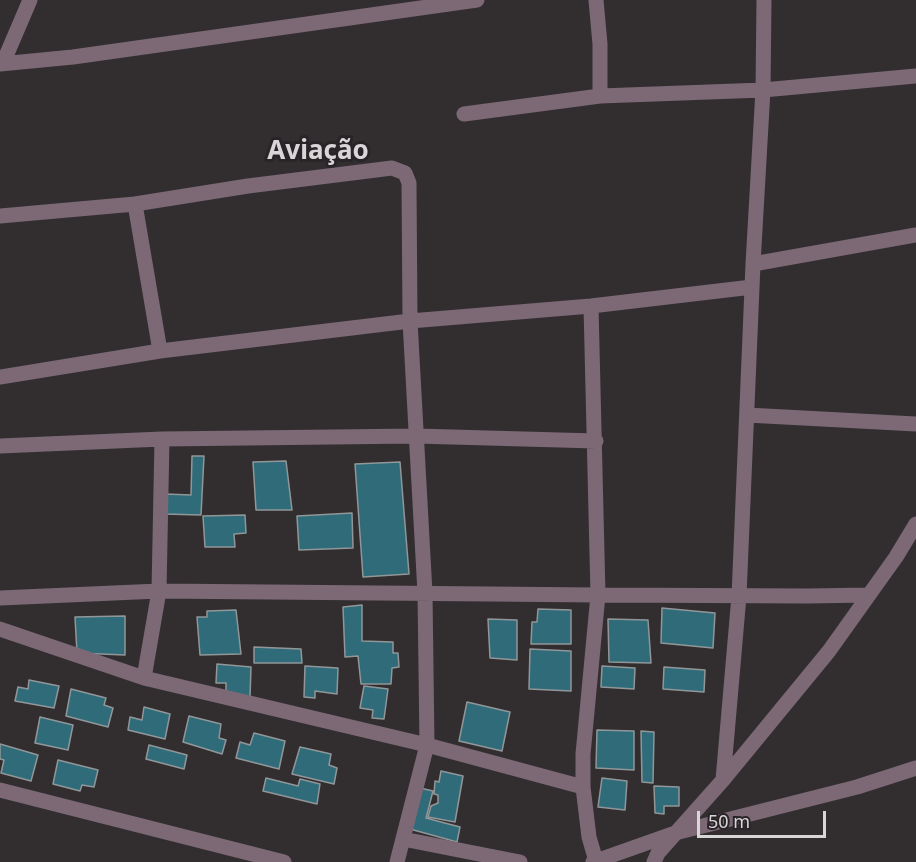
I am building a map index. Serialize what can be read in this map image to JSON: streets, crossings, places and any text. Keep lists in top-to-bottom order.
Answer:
{
  "districts": ["Aviação"],
  "scale_bar": "50 m"
}
